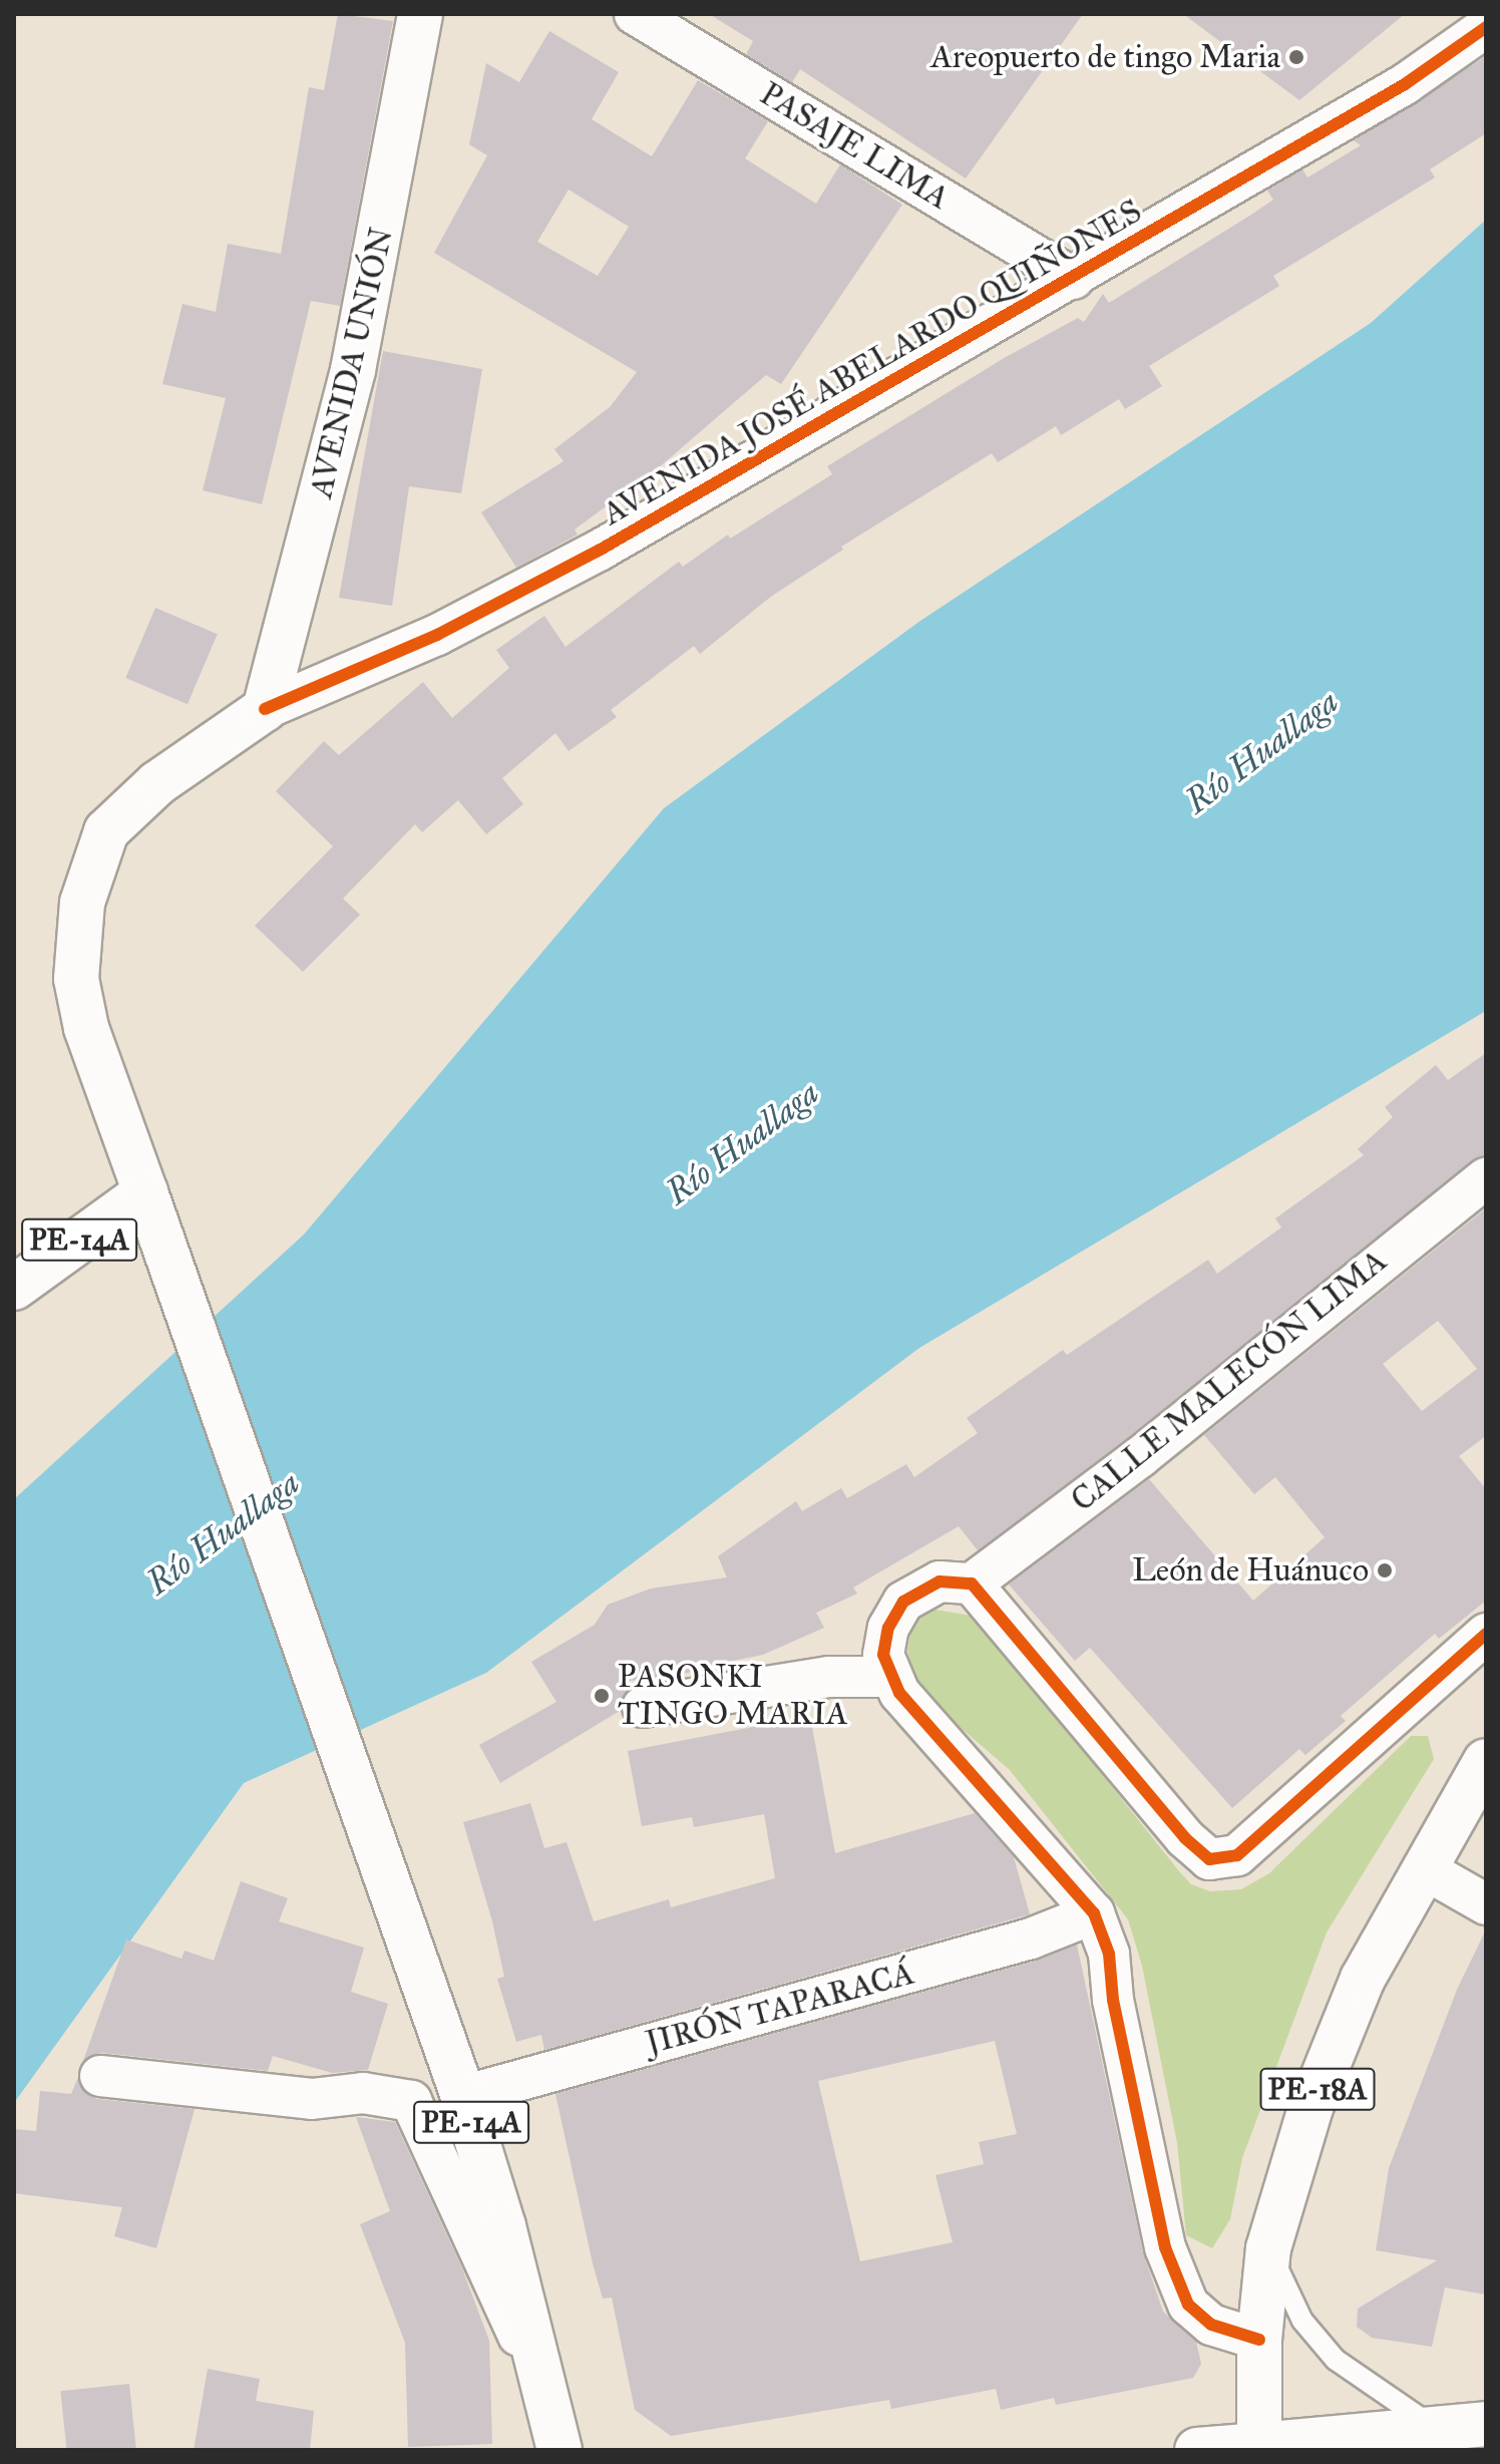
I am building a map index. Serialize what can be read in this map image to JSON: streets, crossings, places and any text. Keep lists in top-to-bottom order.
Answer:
{
  "streets": {
    "main road": [
      "AVENIDA UNIÓN",
      "AVENIDA JOSÉ ABELARDO QUIÑONES",
      "PE-14A",
      "PE-18A"
    ],
    "street": ["PASAJE LIMA", "CALLE MALECÓN LIMA", "JIRÓN TAPARACÁ"]
  },
  "crossings": [
    ["PASAJE LIMA", "AVENIDA JOSÉ ABELARDO QUIÑONES"],
    ["AVENIDA UNIÓN", "AVENIDA JOSÉ ABELARDO QUIÑONES"],
    ["AVENIDA JOSÉ ABELARDO QUIÑONES", "PE-14A"],
    ["PE-14A", "JIRÓN TAPARACÁ"]
  ],
  "water": ["Río Huallaga"],
  "places": ["Areopuerto de tingo Maria", "León de Huánuco", "PASONKI TINGO MARIA"]
}
